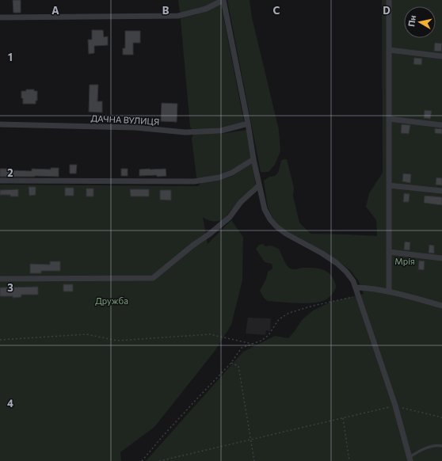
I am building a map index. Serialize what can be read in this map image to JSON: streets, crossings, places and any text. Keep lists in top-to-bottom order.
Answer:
{
  "streets": {
    "street": ["ДАЧНА ВУЛИЦЯ"]
  },
  "parks": ["Мрія", "Дружба"],
  "north": "left",
  "grid": {
    "columns": [
      "A",
      "B",
      "C",
      "D"
    ],
    "rows": [
      "1",
      "2",
      "3",
      "4"
    ]
  }
}
